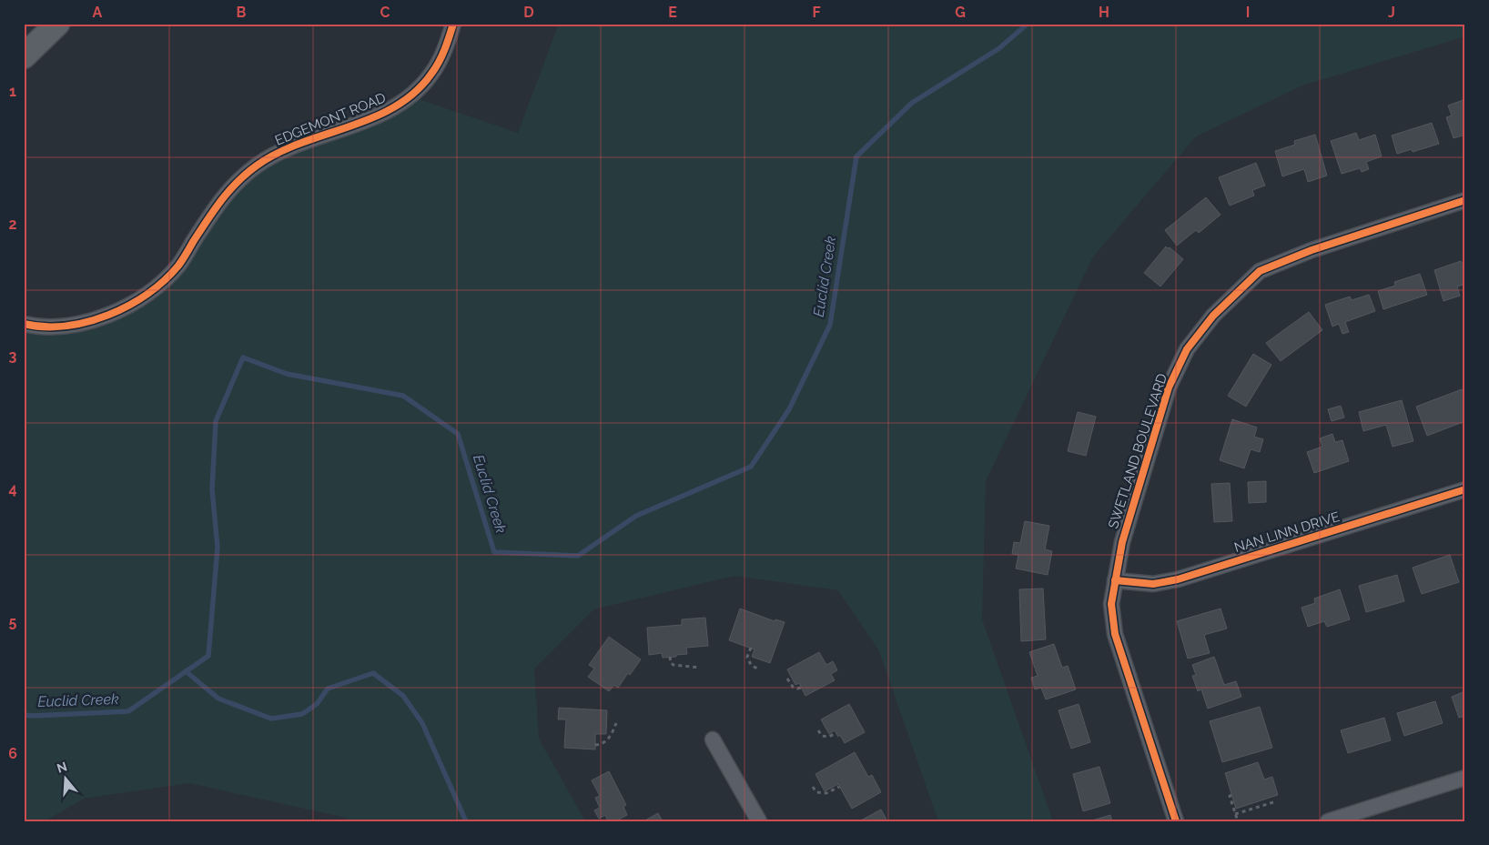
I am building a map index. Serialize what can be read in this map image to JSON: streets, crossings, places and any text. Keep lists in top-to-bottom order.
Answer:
{
  "streets": {
    "street": ["EDGEMONT ROAD", "SWETLAND BOULEVARD", "NAN LINN DRIVE"]
  },
  "crossings": [
    ["SWETLAND BOULEVARD", "NAN LINN DRIVE"]
  ],
  "water": ["Euclid Creek"],
  "north": "top",
  "grid": {
    "columns": [
      "A",
      "B",
      "C",
      "D",
      "E",
      "F",
      "G",
      "H",
      "I",
      "J"
    ],
    "rows": [
      "1",
      "2",
      "3",
      "4",
      "5",
      "6"
    ]
  }
}
